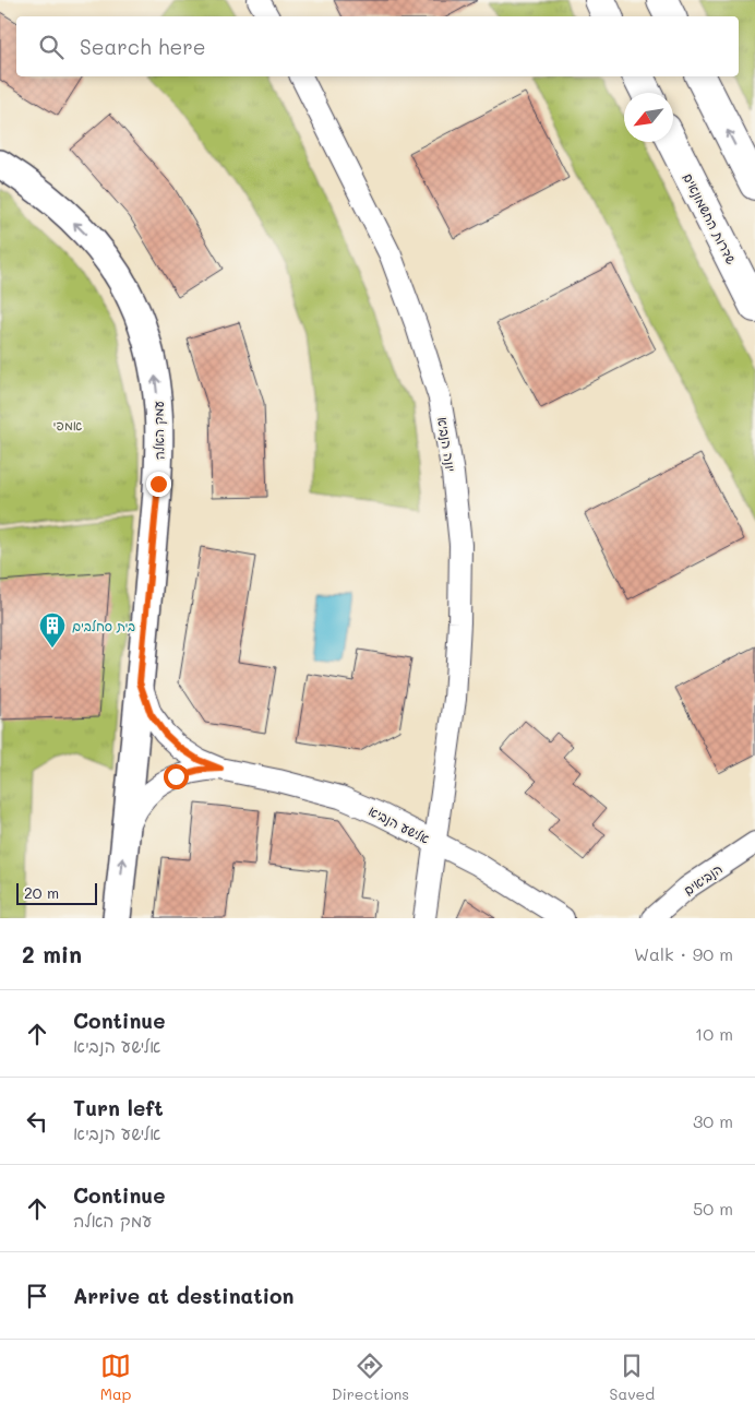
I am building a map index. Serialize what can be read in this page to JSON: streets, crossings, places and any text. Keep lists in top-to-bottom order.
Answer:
{
  "streets": {
    "main road": ["שדרות החשמונאים"],
    "street": [
      "עמק האלה",
      "יונה הנביא",
      "אלישע הנביא",
      "הנביאים"
    ]
  },
  "crossings": [
    ["עמק האלה", "אלישע הנביא"],
    ["יונה הנביא", "אלישע הנביא"]
  ],
  "one_way": ["עמק האלה"],
  "parks": ["אמפי"],
  "places": {
    "building": ["בית סחלבים"]
  },
  "scale_bar": "20 m",
  "north": "bottom left",
  "page": {
    "search": "Search here",
    "scale": "20 m",
    "heading": ["2 min", "Walk · 90 m"],
    "list": [
      ["Continue", "אלישע הנביא", "10 m"],
      ["Turn left", "אלישע הנביא", "30 m"],
      ["Continue", "עמק האלה", "50 m"],
      "Arrive at destination"
    ],
    "nav": ["Map", "Directions", "Saved"]
  }
}
